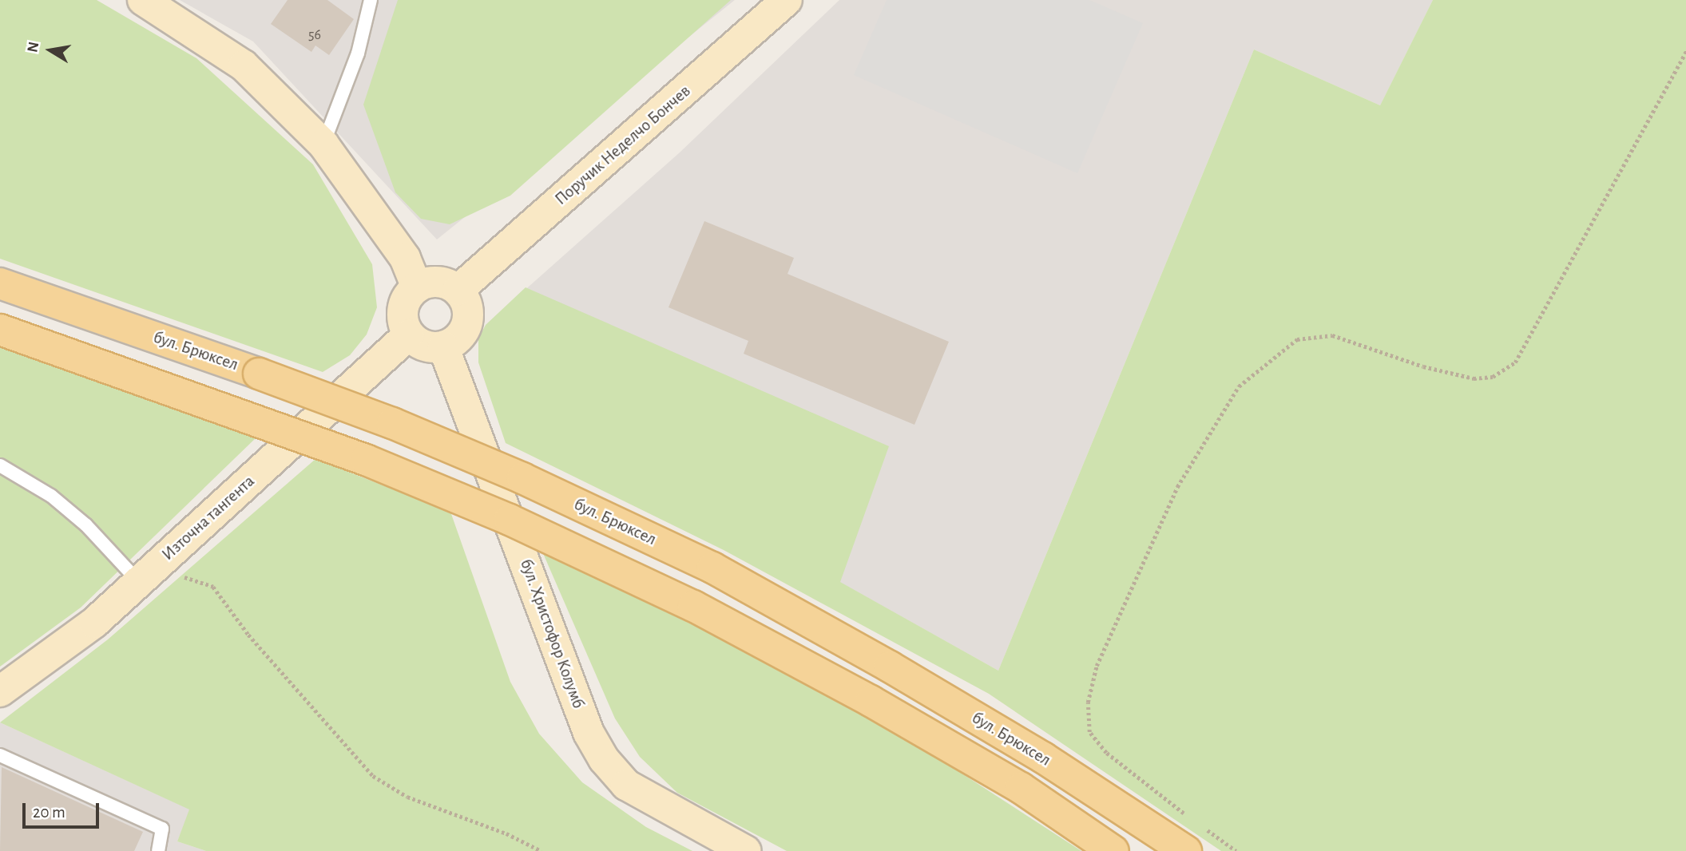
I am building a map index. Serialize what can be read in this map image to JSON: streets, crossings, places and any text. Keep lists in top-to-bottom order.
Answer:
{
  "streets": {
    "main road": ["бул. Брюксел"],
    "street": ["Поручик Неделчо Бончев", "Източна тангента", "бул. Христофор Колумб"]
  },
  "crossings": [
    ["Поручик Неделчо Бончев", "Източна тангента"],
    ["Поручик Неделчо Бончев", "бул. Христофор Колумб"],
    ["Източна тангента", "бул. Христофор Колумб"]
  ],
  "house_numbers": ["56"],
  "scale_bar": "20 m",
  "north": "left"
}
